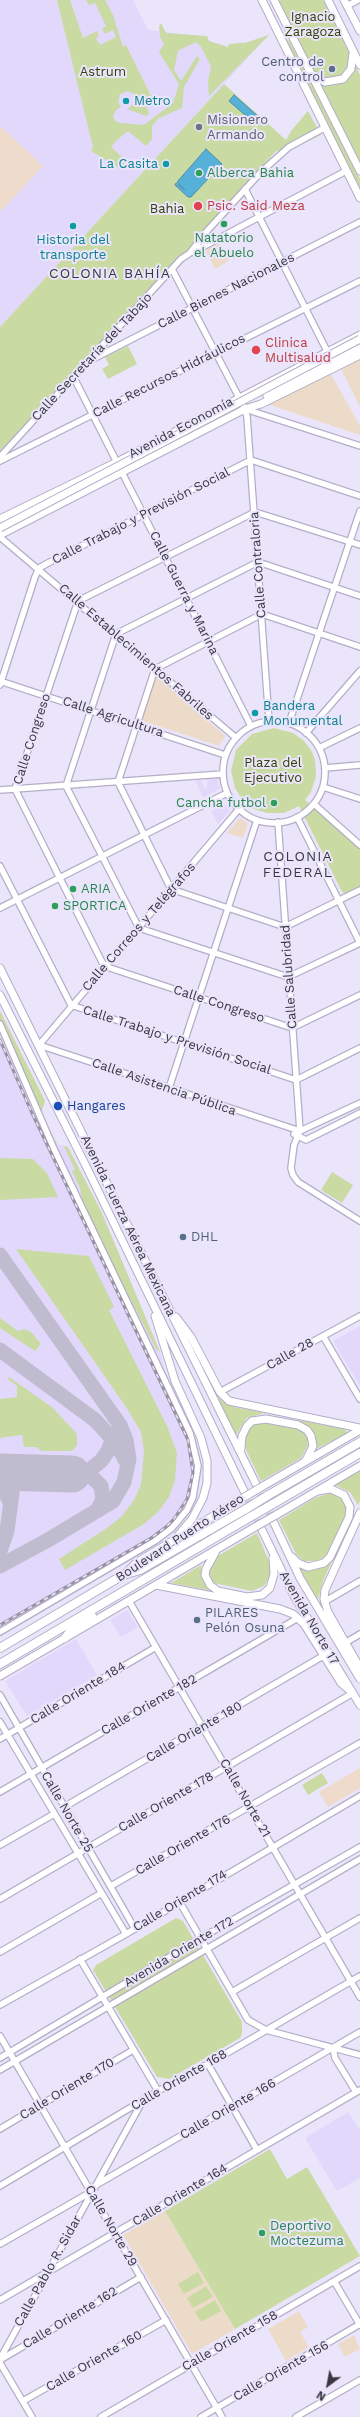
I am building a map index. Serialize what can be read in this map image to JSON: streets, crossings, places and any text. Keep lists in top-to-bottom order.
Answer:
{
  "streets": {
    "highway": ["Boulevard Puerto Aéreo"],
    "main road": ["Avenida Economía", "Avenida Fuerza Aérea Mexicana", "Avenida Norte 17"],
    "street": [
      "Calle Bienes Nacionales",
      "Calle Secretaría del Tabajo",
      "Calle Recursos Hidráulicos",
      "Calle Trabajo y Previsión Social",
      "Calle Contraloria",
      "Calle Guerra y Marina",
      "Calle Establecimientos Fabriles",
      "Calle Agricultura",
      "Calle Congreso",
      "Calle Correos y Telégrafos",
      "Calle Salubridad",
      "Calle Asistencia Pública",
      "Calle 28",
      "Calle Oriente 184",
      "Calle Oriente 182",
      "Calle Oriente 180",
      "Calle Norte 21",
      "Calle Oriente 178",
      "Calle Norte 25",
      "Calle Oriente 176",
      "Calle Oriente 174",
      "Avenida Oriente 172",
      "Calle Oriente 168",
      "Calle Oriente 170",
      "Calle Oriente 166",
      "Calle Oriente 164",
      "Calle Norte 29",
      "Calle Pablo R. Sidar",
      "Calle Oriente 162",
      "Calle Oriente 158",
      "Calle Oriente 160",
      "Calle Oriente 156"
    ]
  },
  "crossings": [
    ["Calle Bienes Nacionales", "Calle Secretaría del Tabajo"],
    ["Calle Secretaría del Tabajo", "Calle Guerra y Marina"],
    ["Calle Recursos Hidráulicos", "Calle Guerra y Marina"],
    ["Avenida Economía", "Calle Contraloria"],
    ["Avenida Economía", "Calle Guerra y Marina"],
    ["Avenida Economía", "Calle Establecimientos Fabriles"],
    ["Calle Trabajo y Previsión Social", "Calle Contraloria"],
    ["Calle Trabajo y Previsión Social", "Calle Guerra y Marina"],
    ["Calle Trabajo y Previsión Social", "Calle Establecimientos Fabriles"],
    ["Calle Trabajo y Previsión Social", "Calle Agricultura"],
    ["Calle Trabajo y Previsión Social", "Calle Correos y Telégrafos"],
    ["Calle Trabajo y Previsión Social", "Calle Salubridad"],
    ["Calle Contraloria", "Calle Guerra y Marina"],
    ["Calle Contraloria", "Calle Establecimientos Fabriles"],
    ["Calle Contraloria", "Calle Agricultura"],
    ["Calle Contraloria", "Calle Correos y Telégrafos"],
    ["Calle Contraloria", "Calle Salubridad"],
    ["Calle Guerra y Marina", "Calle Establecimientos Fabriles"],
    ["Calle Guerra y Marina", "Calle Agricultura"],
    ["Calle Guerra y Marina", "Calle Correos y Telégrafos"],
    ["Calle Guerra y Marina", "Calle Salubridad"],
    ["Calle Establecimientos Fabriles", "Calle Agricultura"],
    ["Calle Establecimientos Fabriles", "Calle Congreso"],
    ["Calle Establecimientos Fabriles", "Calle Correos y Telégrafos"],
    ["Calle Establecimientos Fabriles", "Calle Salubridad"],
    ["Calle Agricultura", "Calle Congreso"],
    ["Calle Agricultura", "Calle Correos y Telégrafos"],
    ["Calle Agricultura", "Calle Salubridad"],
    ["Calle Congreso", "Calle Correos y Telégrafos"],
    ["Calle Congreso", "Calle Salubridad"],
    ["Calle Correos y Telégrafos", "Calle Salubridad"],
    ["Calle Correos y Telégrafos", "Calle Asistencia Pública"],
    ["Calle Correos y Telégrafos", "Avenida Fuerza Aérea Mexicana"],
    ["Calle Salubridad", "Calle Asistencia Pública"],
    ["Calle Asistencia Pública", "Avenida Fuerza Aérea Mexicana"],
    ["Avenida Fuerza Aérea Mexicana", "Boulevard Puerto Aéreo"],
    ["Boulevard Puerto Aéreo", "Avenida Norte 17"],
    ["Boulevard Puerto Aéreo", "Calle Norte 21"],
    ["Avenida Norte 17", "Calle Oriente 178"],
    ["Calle Oriente 184", "Calle Norte 21"],
    ["Calle Oriente 184", "Calle Norte 25"],
    ["Calle Oriente 182", "Calle Norte 21"],
    ["Calle Oriente 182", "Calle Norte 25"],
    ["Calle Oriente 180", "Calle Norte 21"],
    ["Calle Oriente 180", "Calle Norte 25"],
    ["Calle Norte 21", "Calle Oriente 178"],
    ["Calle Norte 21", "Calle Oriente 176"],
    ["Calle Norte 21", "Calle Oriente 174"],
    ["Calle Norte 21", "Avenida Oriente 172"],
    ["Calle Norte 21", "Calle Oriente 168"],
    ["Calle Oriente 178", "Calle Norte 25"],
    ["Calle Norte 25", "Calle Oriente 176"],
    ["Calle Norte 25", "Calle Oriente 174"],
    ["Avenida Oriente 172", "Calle Norte 29"],
    ["Calle Oriente 168", "Calle Norte 29"],
    ["Calle Oriente 168", "Calle Pablo R. Sidar"],
    ["Calle Oriente 170", "Calle Norte 29"],
    ["Calle Oriente 166", "Calle Pablo R. Sidar"],
    ["Calle Oriente 164", "Calle Norte 29"],
    ["Calle Oriente 164", "Calle Pablo R. Sidar"],
    ["Calle Norte 29", "Calle Pablo R. Sidar"],
    ["Calle Norte 29", "Calle Oriente 162"],
    ["Calle Norte 29", "Calle Oriente 158"],
    ["Calle Norte 29", "Calle Oriente 160"],
    ["Calle Norte 29", "Calle Oriente 156"],
    ["Calle Pablo R. Sidar", "Calle Oriente 162"]
  ],
  "districts": ["COLONIA BAHÍA", "COLONIA FEDERAL"],
  "parks": [
    "Ignacio Zaragoza",
    "Astrum",
    "Bahia",
    "Plaza del Ejecutivo"
  ],
  "places": [
    "Centro de control",
    "Metro",
    "Misionero Armando",
    "La Casita",
    "Alberca Bahia",
    "Psic. Said Meza",
    "Natatorio el Abuelo",
    "Historia del transporte",
    "Clinica Multisalud",
    "Bandera Monumental",
    "Cancha futbol",
    "ARIA",
    "SPORTICA",
    "Hangares",
    "DHL",
    "PILARES Pelón Osuna",
    "Deportivo Moctezuma"
  ],
  "north": "bottom left"
}
